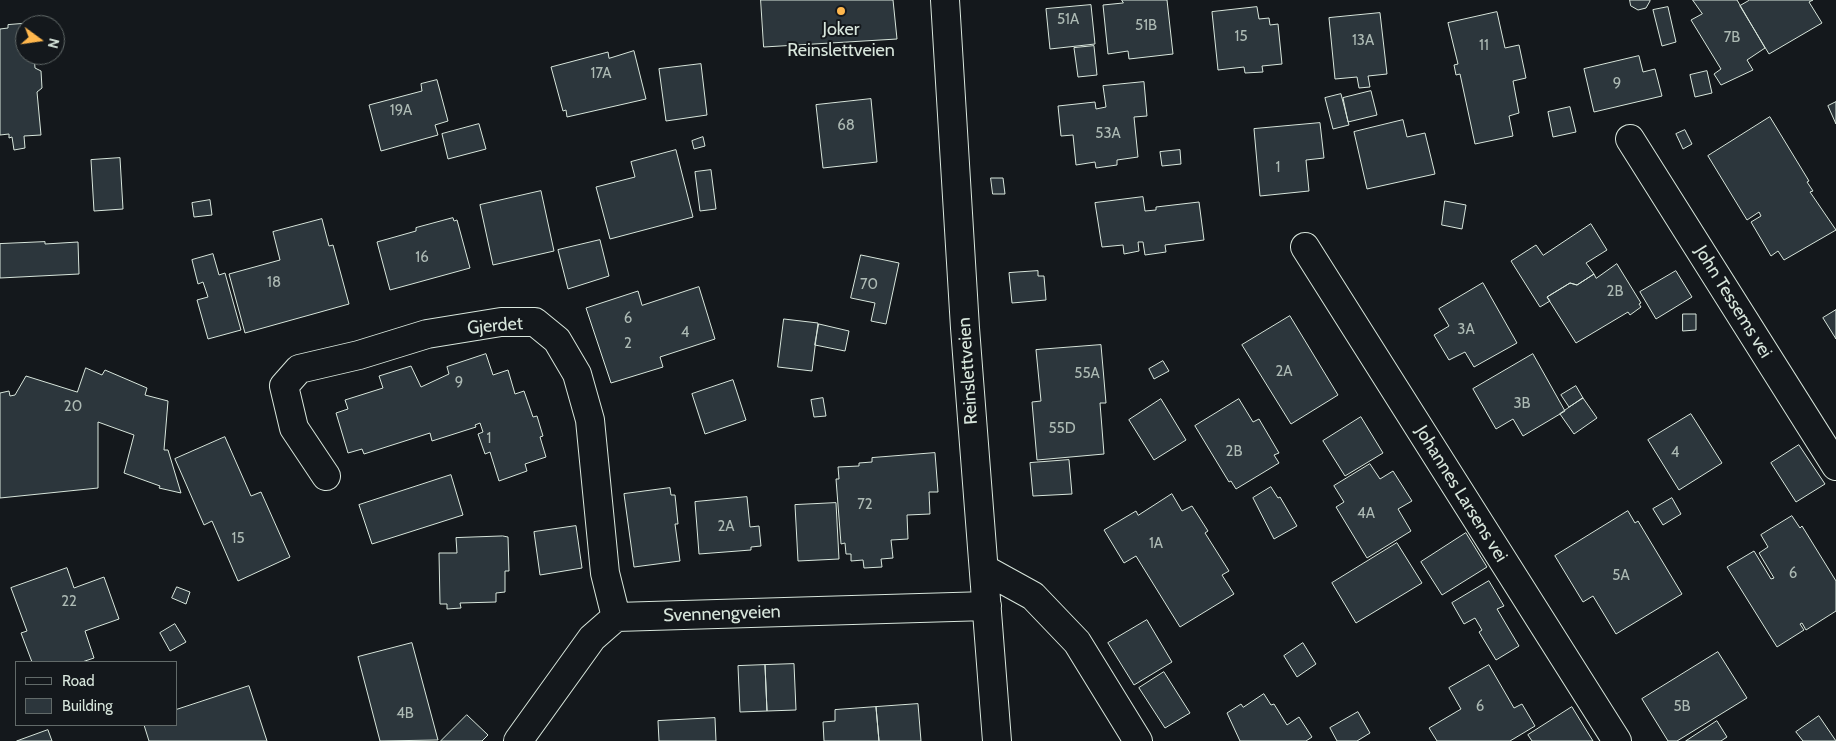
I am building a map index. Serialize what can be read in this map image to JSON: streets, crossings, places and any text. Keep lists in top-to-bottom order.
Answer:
{
  "streets": {
    "street": [
      "John Tessems vei",
      "Gjerdet",
      "Reinslettveien",
      "Johannes Larsens vei",
      "Svennengveien"
    ]
  },
  "crossings": [
    ["Gjerdet", "Svennengveien"],
    ["Reinslettveien", "Svennengveien"]
  ],
  "places": ["Joker Reinslettveien"],
  "house_numbers": [
    "51A",
    "51B",
    "15",
    "7B",
    "13A",
    "11",
    "17A",
    "9",
    "19A",
    "68",
    "53A",
    "1",
    "16",
    "18",
    "70",
    "2B",
    "6",
    "3A",
    "4",
    "2",
    "2A",
    "55A",
    "9",
    "3B",
    "20",
    "55D",
    "1",
    "2B",
    "4",
    "72",
    "4A",
    "2A",
    "15",
    "1A",
    "6",
    "5A",
    "22",
    "6",
    "5B",
    "4B"
  ],
  "legend": ["Road", "Building"],
  "north": "right"
}
